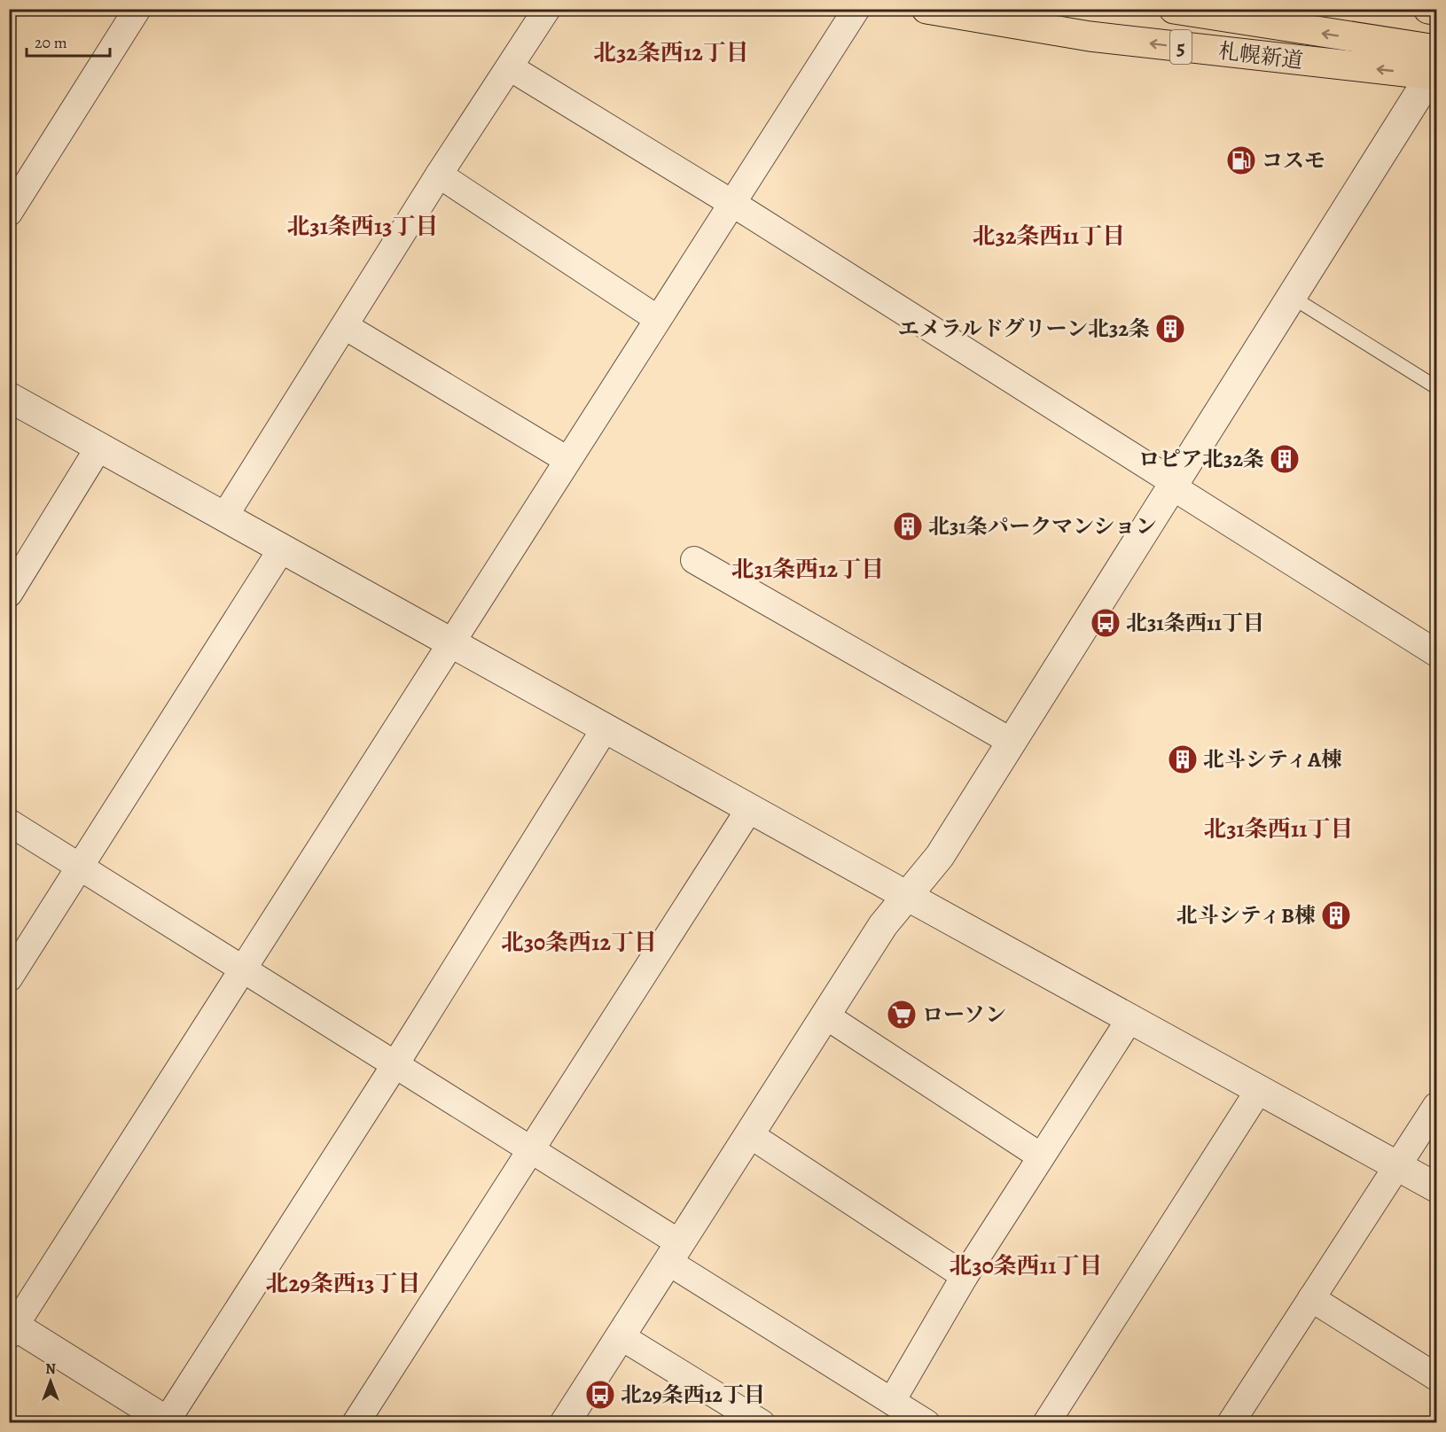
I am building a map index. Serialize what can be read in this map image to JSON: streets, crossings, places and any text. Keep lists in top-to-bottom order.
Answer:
{
  "streets": {
    "highway": ["5", "札幌新道"]
  },
  "districts": [
    "北32条西12丁目",
    "北31条西13丁目",
    "北32条西11丁目",
    "北31条西12丁目",
    "北31条西11丁目",
    "北30条西12丁目",
    "北30条西11丁目",
    "北29条西13丁目"
  ],
  "places": {
    "fuel station": ["コスモ"],
    "building": [
      "エメラルドグリーン北32条",
      "ロピア北32条",
      "北31条パークマンション",
      "北斗シティA棟",
      "北斗シティB棟"
    ],
    "bus stop": ["北31条西11丁目", "北29条西12丁目"],
    "supermarket": ["ローソン"]
  },
  "scale_bar": "20 m",
  "north": "top"
}
